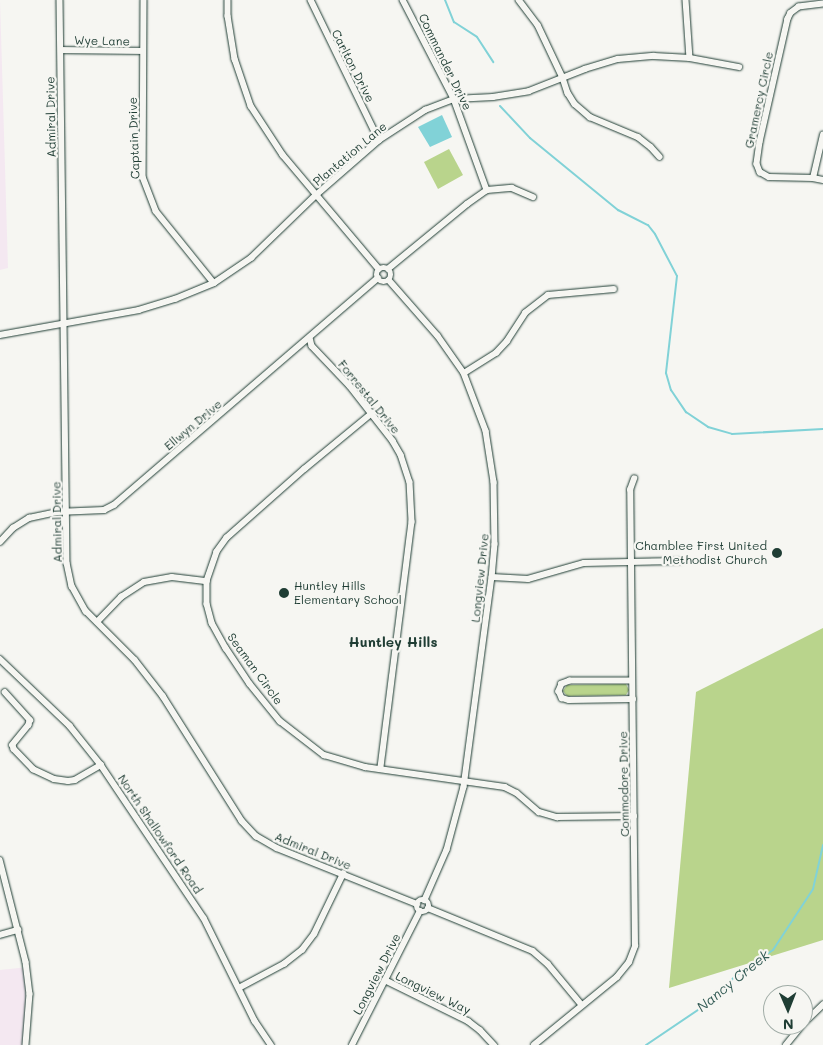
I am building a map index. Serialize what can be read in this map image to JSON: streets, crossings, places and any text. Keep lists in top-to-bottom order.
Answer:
{
  "streets": {
    "street": [
      "Wye Lane",
      "Commander Drive",
      "Carlton Drive",
      "Gramercy Circle",
      "Admiral Drive",
      "Captain Drive",
      "Plantation Lane",
      "Forrestal Drive",
      "Ellwyn Drive",
      "Longview Drive",
      "Seaman Circle",
      "Commodore Drive",
      "North Shallowford Road",
      "Longview Way"
    ]
  },
  "crossings": [
    ["Wye Lane", "Admiral Drive"],
    ["Wye Lane", "Captain Drive"],
    ["Commander Drive", "Plantation Lane"],
    ["Carlton Drive", "Plantation Lane"],
    ["Admiral Drive", "Plantation Lane"],
    ["Admiral Drive", "Ellwyn Drive"],
    ["Admiral Drive", "Longview Drive"],
    ["Captain Drive", "Plantation Lane"],
    ["Forrestal Drive", "Ellwyn Drive"],
    ["Forrestal Drive", "Seaman Circle"],
    ["Ellwyn Drive", "Longview Drive"],
    ["Longview Drive", "Seaman Circle"],
    ["Longview Drive", "Longview Way"],
    ["Seaman Circle", "Commodore Drive"]
  ],
  "districts": ["Huntley Hills"],
  "water": ["Nancy Creek"],
  "places": ["Chamblee First United Methodist Church", "Huntley Hills Elementary School"],
  "north": "bottom"
}
